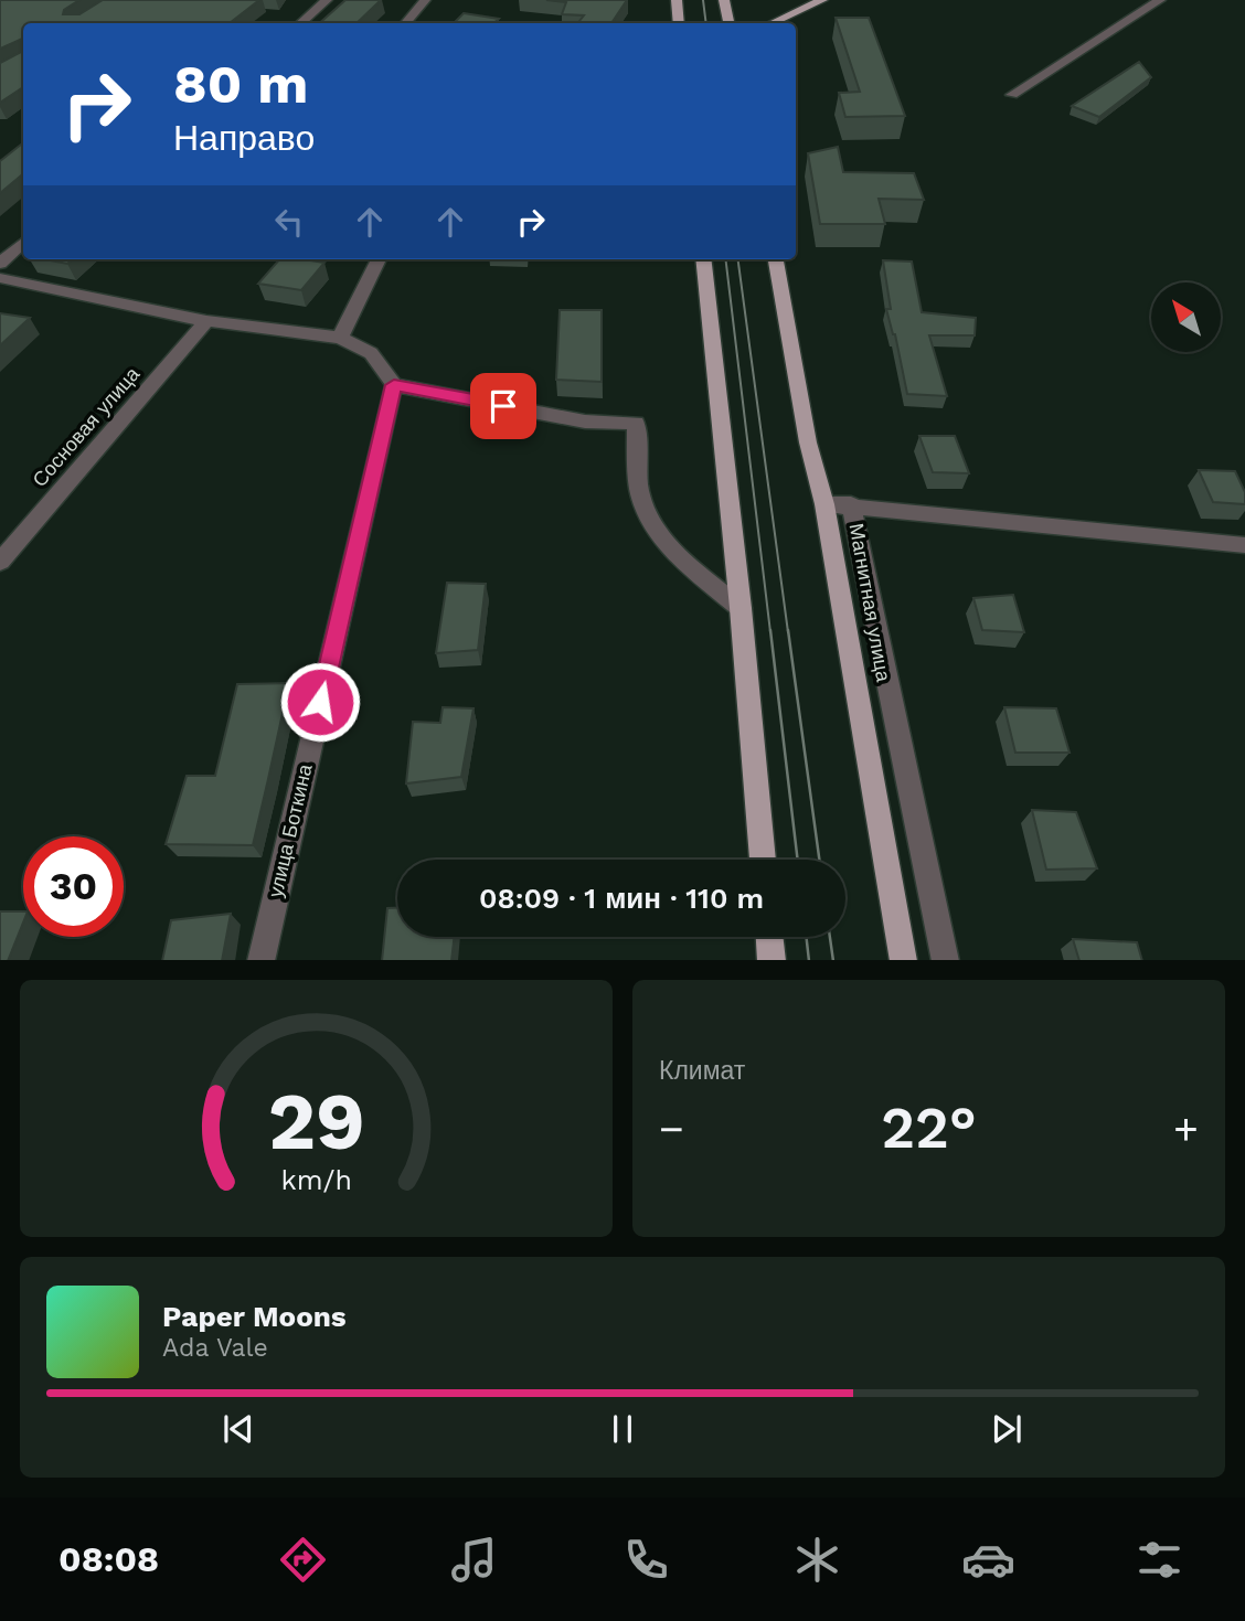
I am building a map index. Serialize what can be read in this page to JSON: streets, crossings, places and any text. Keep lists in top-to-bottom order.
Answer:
{
  "streets": {
    "main road": ["Магнитная улица"],
    "street": ["Сосновая улица", "улица Боткина"]
  },
  "north": "top left",
  "page": {
    "turn": ["80 m", "Направо"],
    "limit": "30",
    "trip": "08:09 · 1 мин · 110 m",
    "tile": "Климат",
    "heat": ["−", "22°", "+"],
    "song": ["Paper Moons", "Ada Vale"],
    "tabs": "08:08",
    "gauge": ["29", "km/h"]
  }
}
